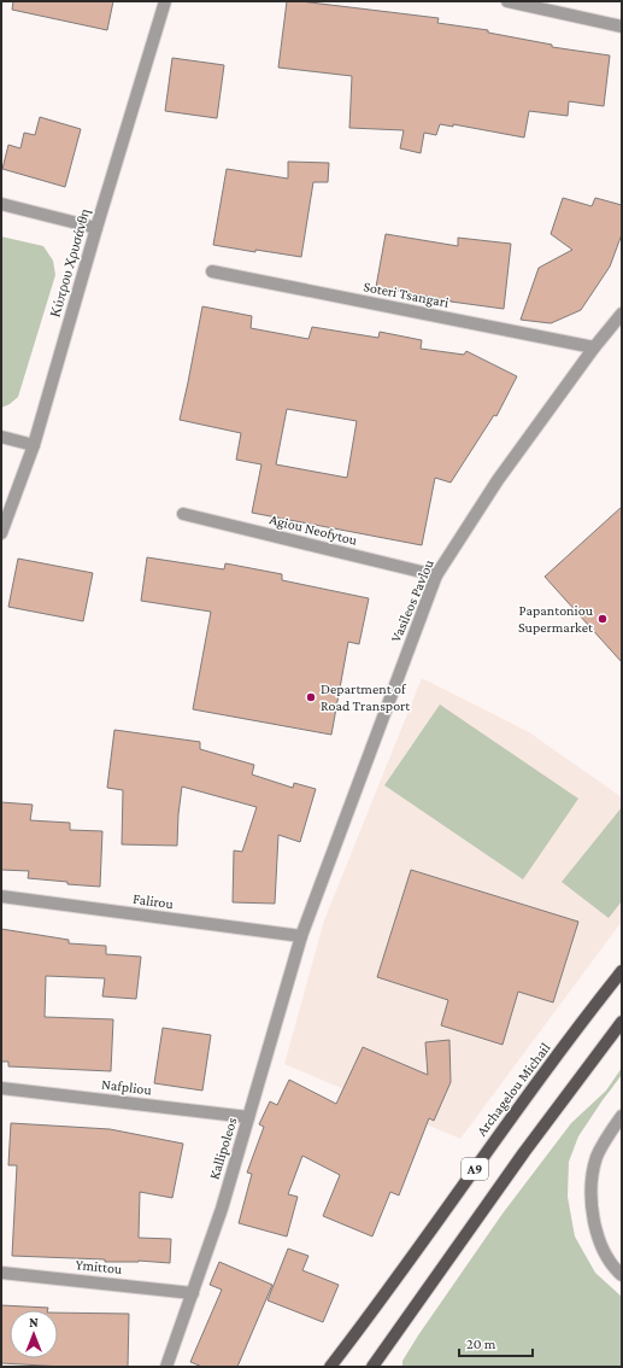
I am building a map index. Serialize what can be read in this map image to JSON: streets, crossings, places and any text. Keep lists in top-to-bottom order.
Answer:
{
  "streets": {
    "main road": ["Archagelou Michail", "A9"],
    "street": [
      "Κύπρου Χρυσάνθη",
      "Soteri Tsangari",
      "Agiou Neofytou",
      "Vasileos Pavlou",
      "Falirou",
      "Nafpliou",
      "Kallipoleos",
      "Ymittou"
    ]
  },
  "crossings": [
    ["Soteri Tsangari", "Vasileos Pavlou"],
    ["Agiou Neofytou", "Vasileos Pavlou"],
    ["Vasileos Pavlou", "Falirou"],
    ["Vasileos Pavlou", "Kallipoleos"],
    ["Falirou", "Kallipoleos"],
    ["Nafpliou", "Kallipoleos"],
    ["Kallipoleos", "Ymittou"]
  ],
  "places": ["Papantoniou Supermarket", "Department of Road Transport"],
  "scale_bar": "20 m",
  "north": "top"
}
